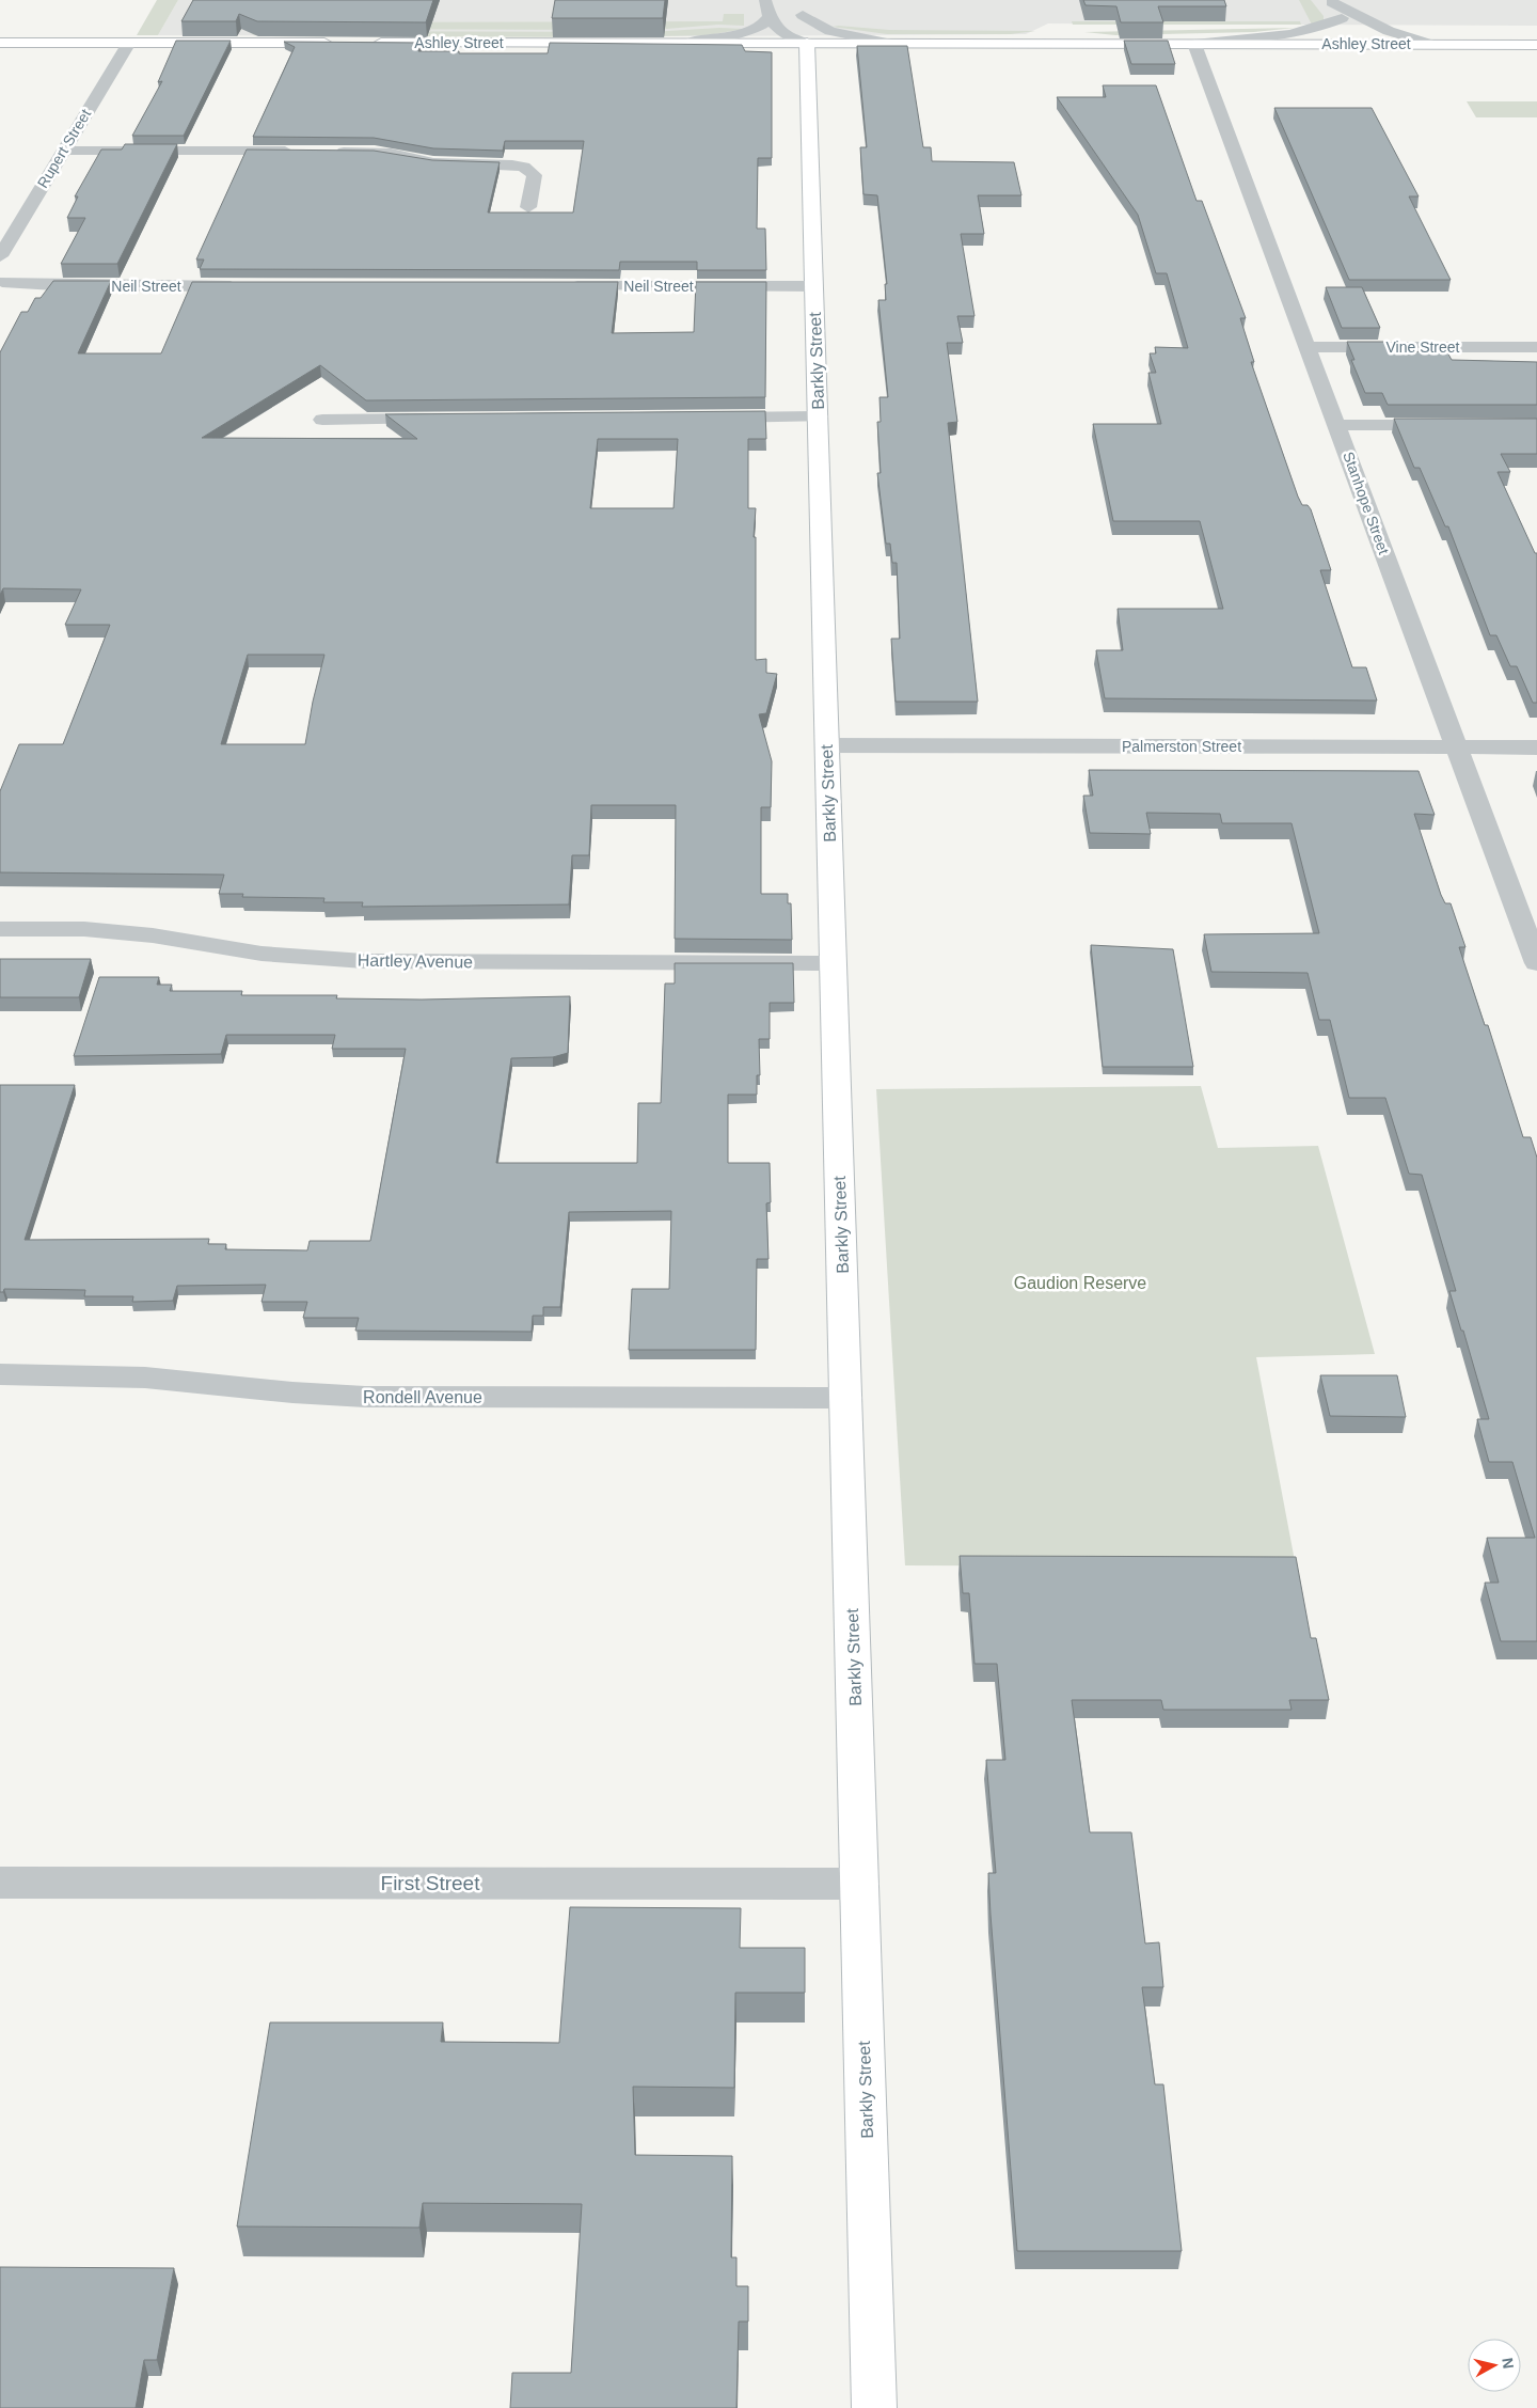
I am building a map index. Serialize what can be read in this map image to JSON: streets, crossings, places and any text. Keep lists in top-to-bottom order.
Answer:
{
  "streets": {
    "street": [
      "Ashley Street",
      "Rupert Street",
      "Neil Street",
      "Vine Street",
      "Barkly Street",
      "Stanhope Street",
      "Palmerston Street",
      "Hartley Avenue",
      "Rondell Avenue",
      "First Street"
    ]
  },
  "crossings": [
    ["Ashley Street", "Barkly Street"],
    ["Ashley Street", "Stanhope Street"],
    ["Neil Street", "Barkly Street"],
    ["Vine Street", "Stanhope Street"],
    ["Barkly Street", "Palmerston Street"],
    ["Barkly Street", "Hartley Avenue"],
    ["Barkly Street", "Rondell Avenue"],
    ["Barkly Street", "First Street"],
    ["Stanhope Street", "Palmerston Street"]
  ],
  "parks": ["Gaudion Reserve"],
  "north": "right"
}
